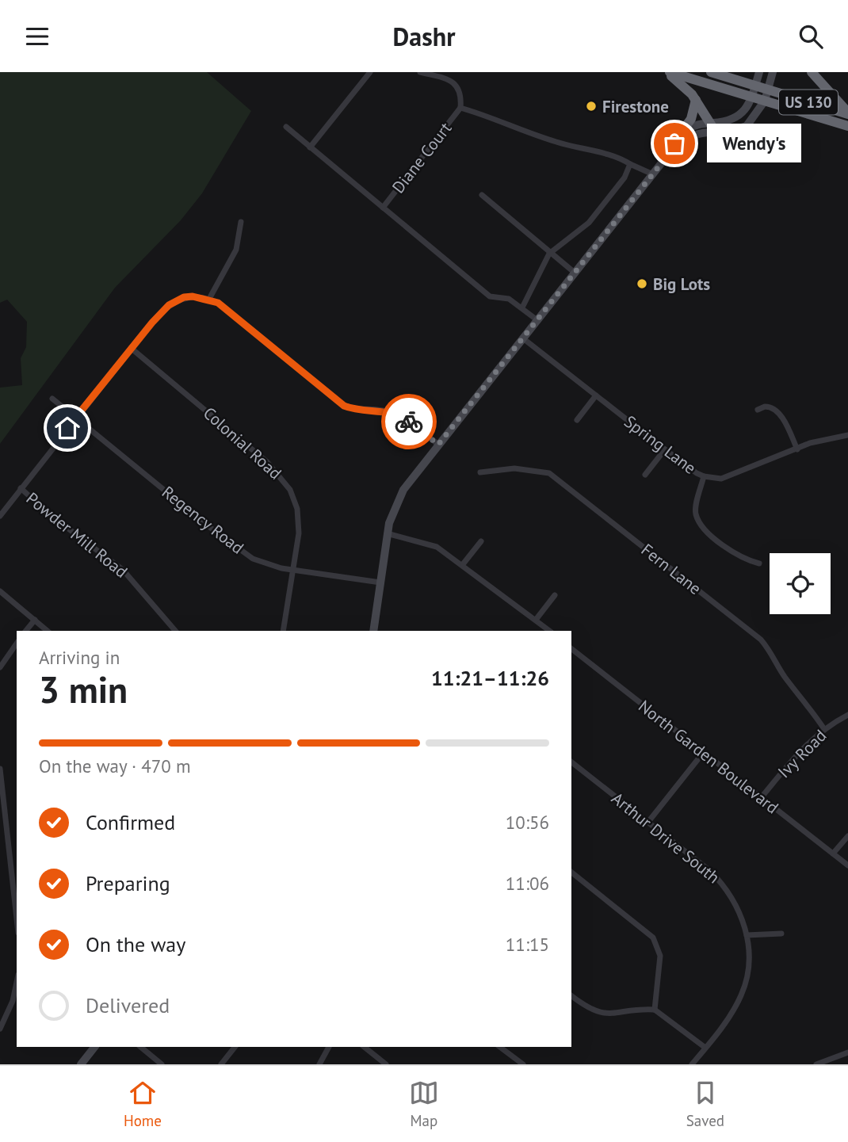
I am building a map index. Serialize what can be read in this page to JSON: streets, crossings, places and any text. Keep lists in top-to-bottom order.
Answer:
{
  "streets": {
    "highway": ["US 130"],
    "street": [
      "Diane Court",
      "Colonial Road",
      "Spring Lane",
      "Regency Road",
      "Powder Mill Road",
      "Fern Lane",
      "Ivy Road",
      "North Garden Boulevard",
      "Arthur Drive South"
    ]
  },
  "crossings": [
    ["Colonial Road", "Regency Road"],
    ["Fern Lane", "Ivy Road"],
    ["Ivy Road", "North Garden Boulevard"]
  ],
  "places": ["Firestone", "Wendy's", "Big Lots"],
  "page": {
    "header": "Dashr",
    "bubble": "Wendy's",
    "heading": ["3 min", "Arriving in", "11:21–11:26"],
    "bar": "On the way · 470 m",
    "list": [
      ["Confirmed", "10:56"],
      ["Preparing", "11:06"],
      ["On the way", "11:15"],
      "Delivered"
    ],
    "tabs": ["Home", "Map", "Saved"]
  }
}
